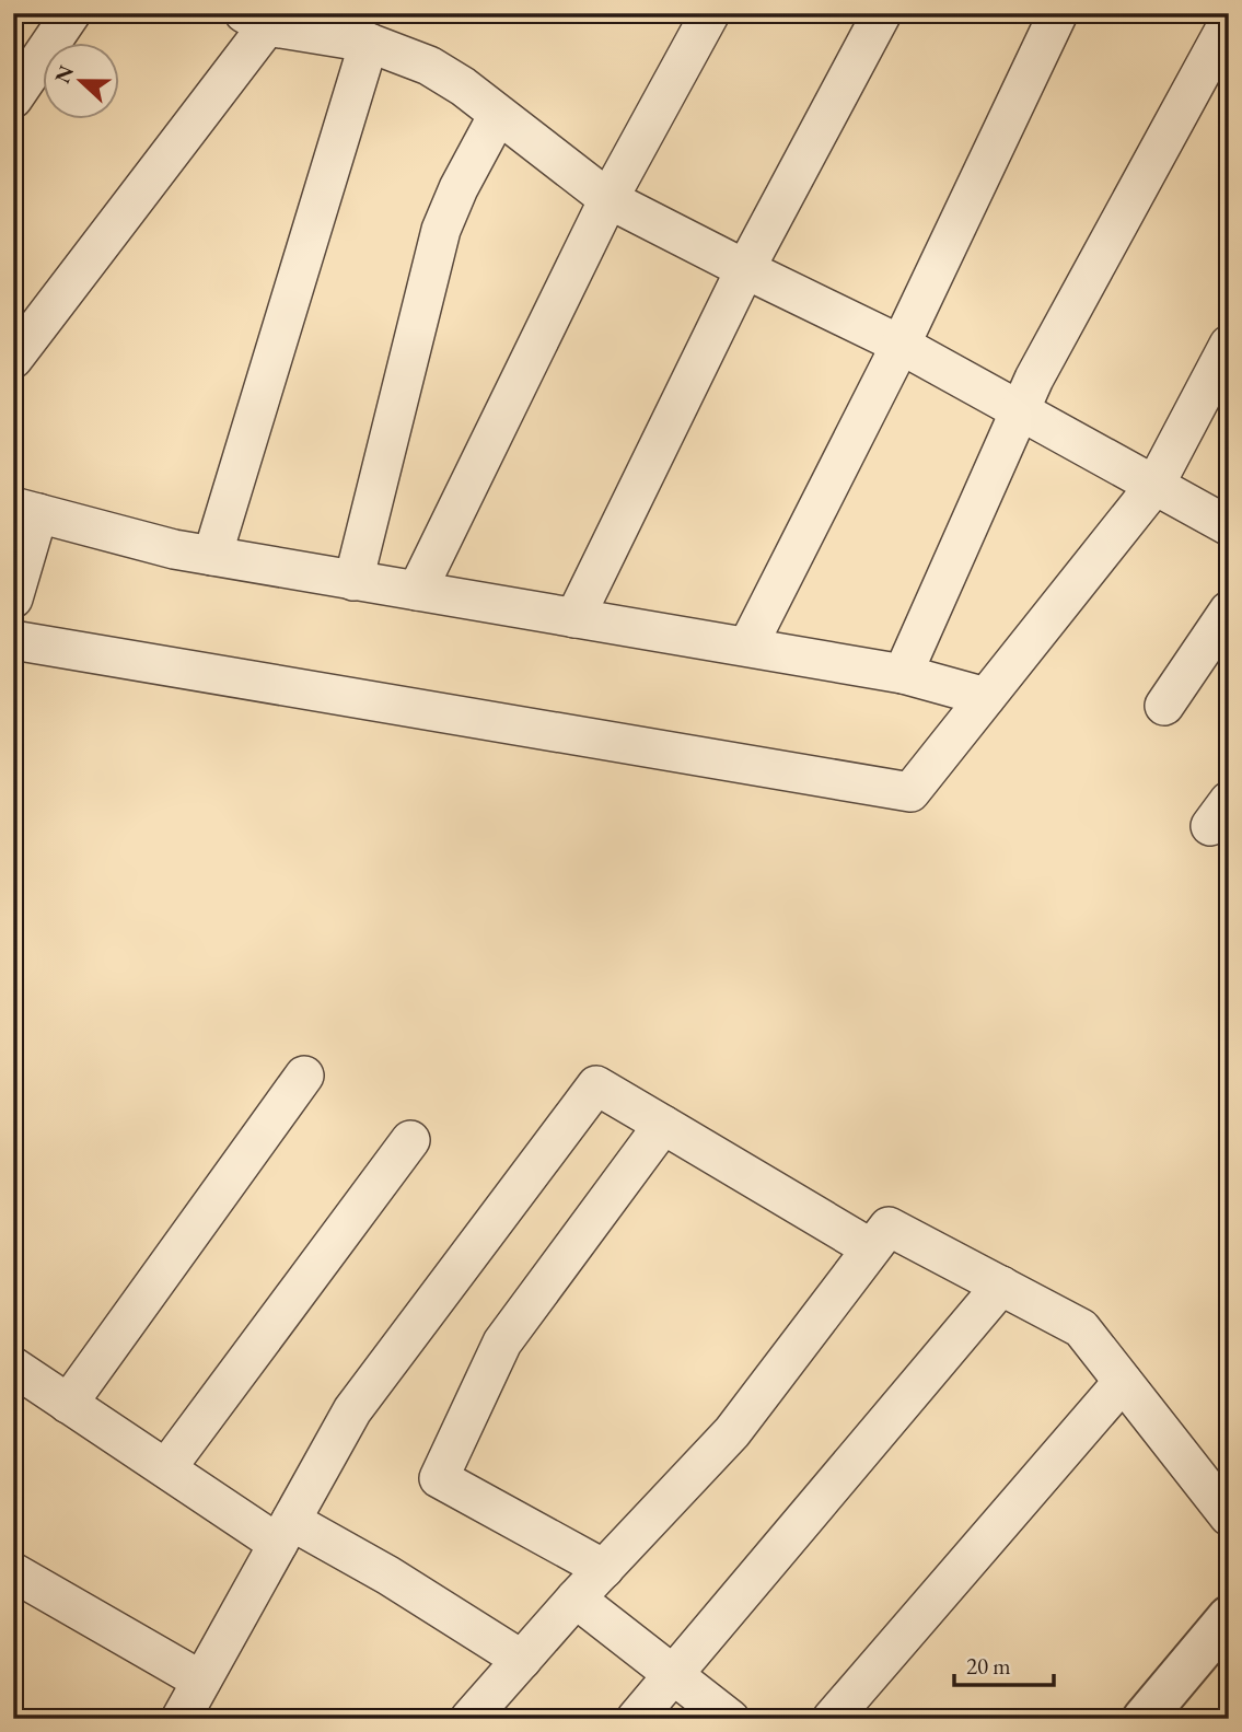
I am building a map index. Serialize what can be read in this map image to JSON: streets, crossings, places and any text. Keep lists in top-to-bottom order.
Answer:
{
  "scale_bar": "20 m",
  "north": "left"
}
